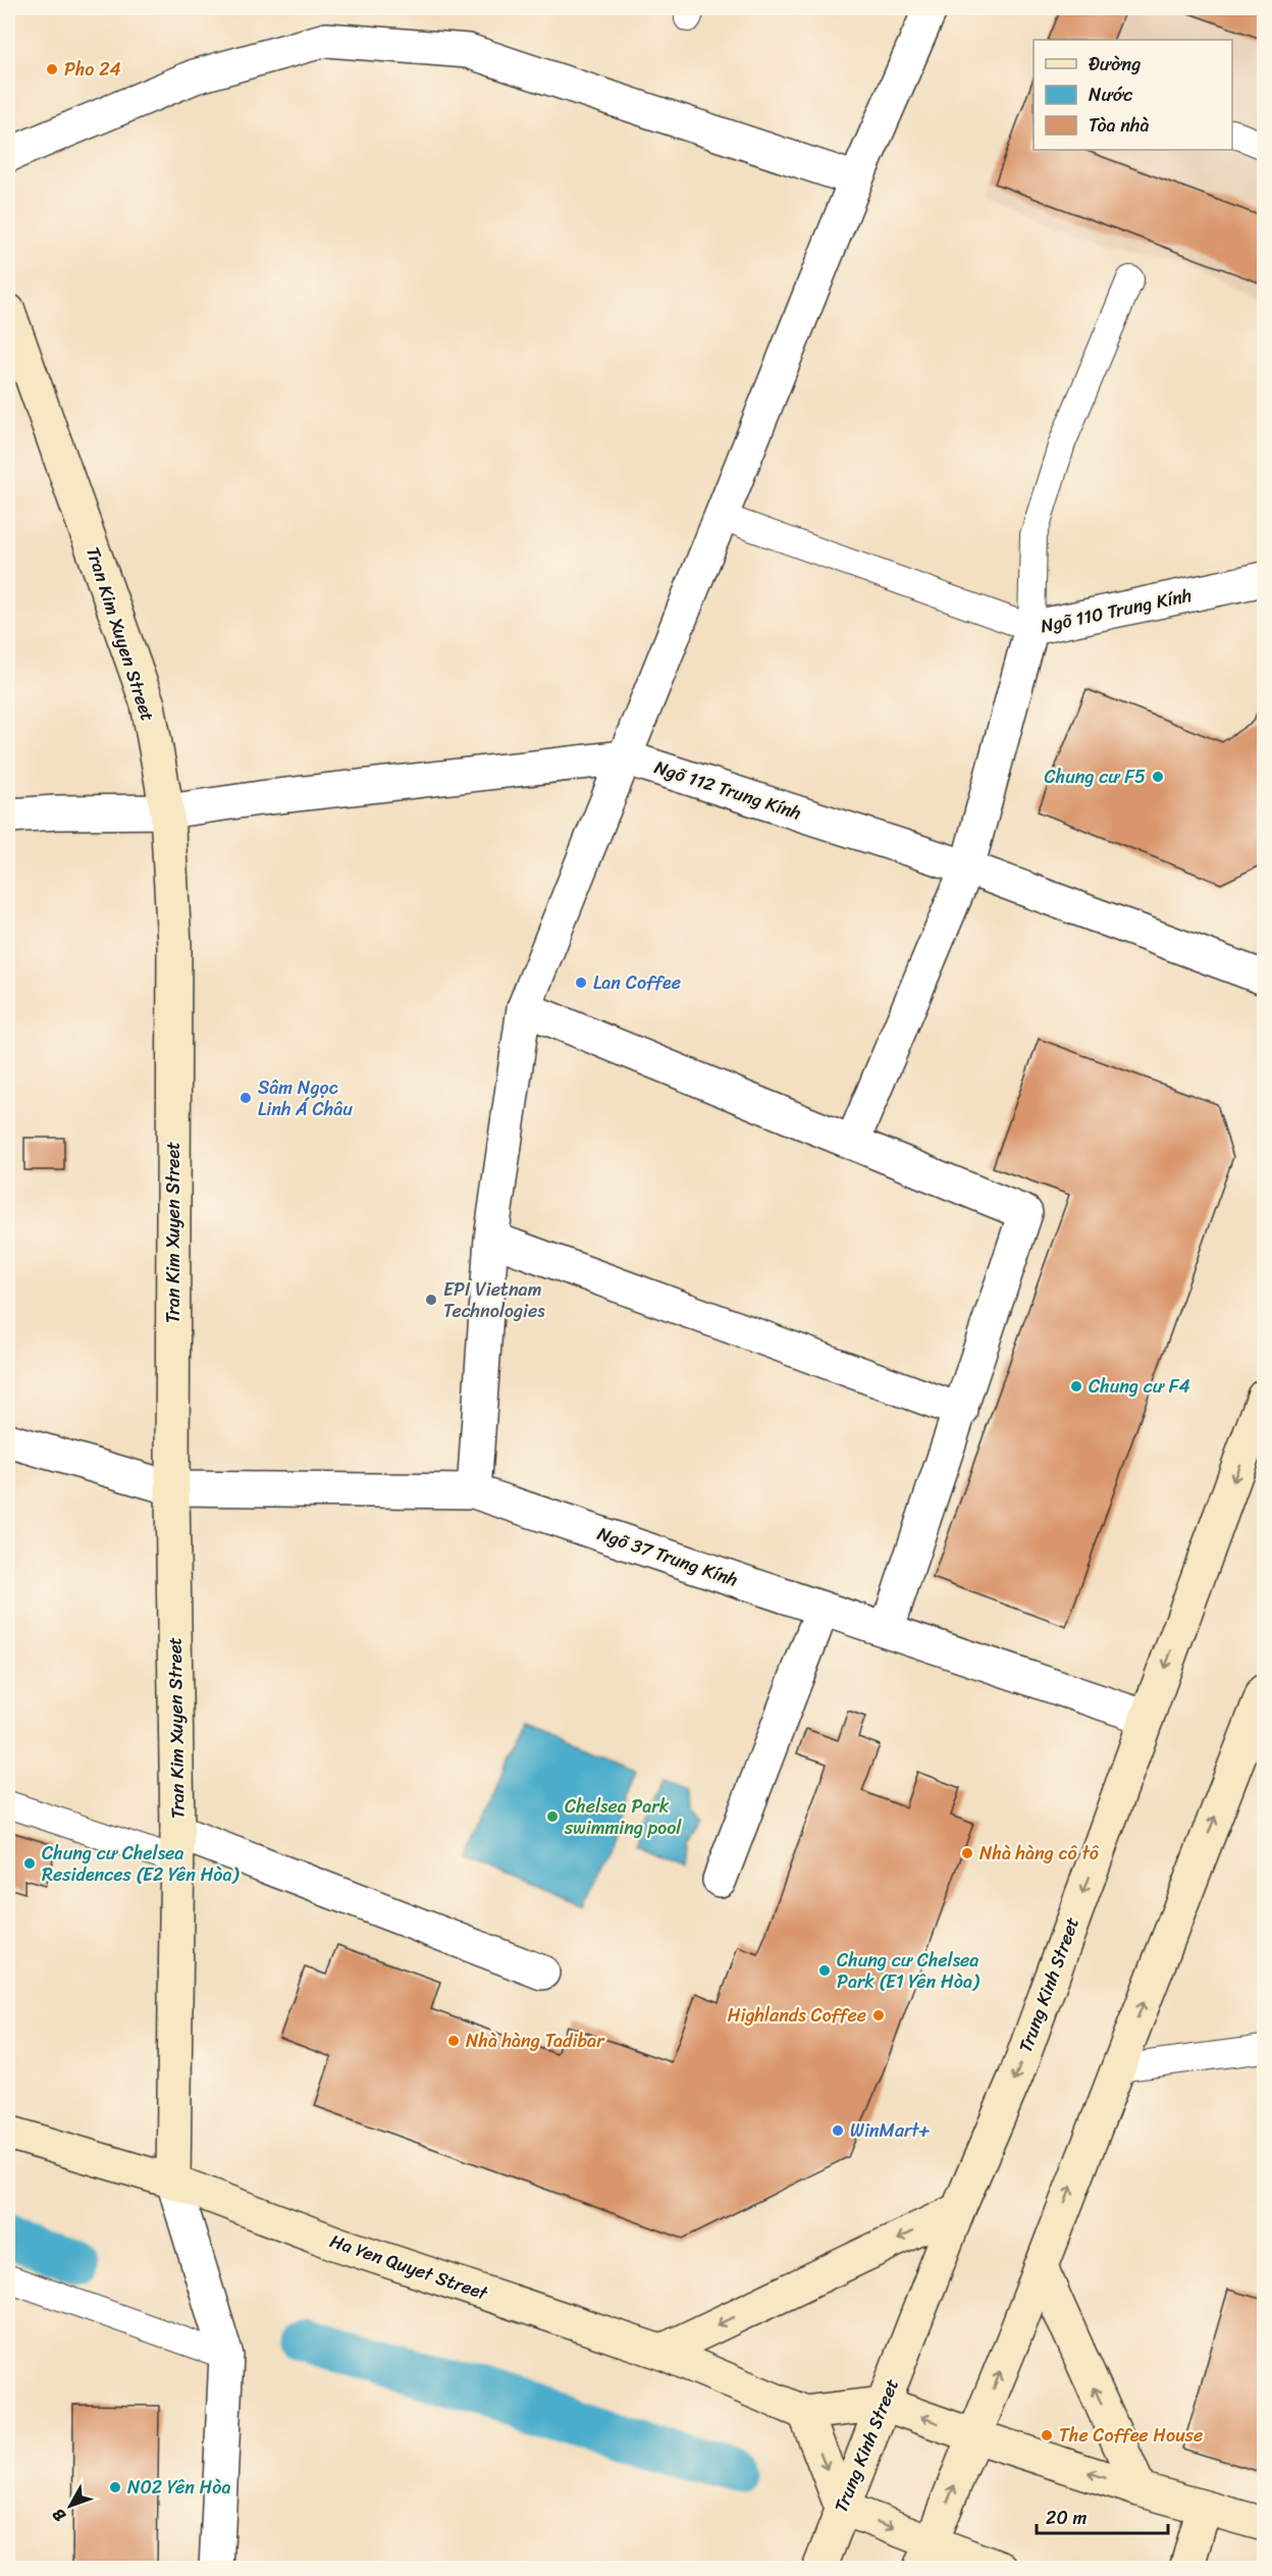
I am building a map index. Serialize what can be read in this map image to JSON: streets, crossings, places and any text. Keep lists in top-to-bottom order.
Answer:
{
  "streets": {
    "street": [
      "Ngõ 110 Trung Kính",
      "Tran Kim Xuyen Street",
      "Ngõ 112 Trung Kính",
      "Ngõ 37 Trung Kính",
      "Trung Kinh Street",
      "Ha Yen Quyet Street"
    ]
  },
  "crossings": [
    ["Ngõ 110 Trung Kính", "Ngõ 112 Trung Kính"],
    ["Tran Kim Xuyen Street", "Ngõ 112 Trung Kính"],
    ["Tran Kim Xuyen Street", "Ngõ 37 Trung Kính"],
    ["Tran Kim Xuyen Street", "Ha Yen Quyet Street"],
    ["Ngõ 37 Trung Kính", "Trung Kinh Street"],
    ["Trung Kinh Street", "Ha Yen Quyet Street"]
  ],
  "places": [
    "Pho 24",
    "Chung cư F5",
    "Lan Coffee",
    "Sâm Ngọc Linh Á Châu",
    "EPI Vietnam Technologies",
    "Chung cư F4",
    "Chelsea Park swimming pool",
    "Nhà hàng cô tô",
    "Chung cư Chelsea Residences (E2 Yên Hòa)",
    "Chung cư Chelsea Park (E1 Yên Hòa)",
    "Highlands Coffee",
    "Nhà hàng Tadibar",
    "WinMart+",
    "The Coffee House",
    "N02 Yên Hòa"
  ],
  "legend": ["Đường", "Nước", "Tòa nhà"],
  "scale_bar": "20 m",
  "north": "bottom left"
}
